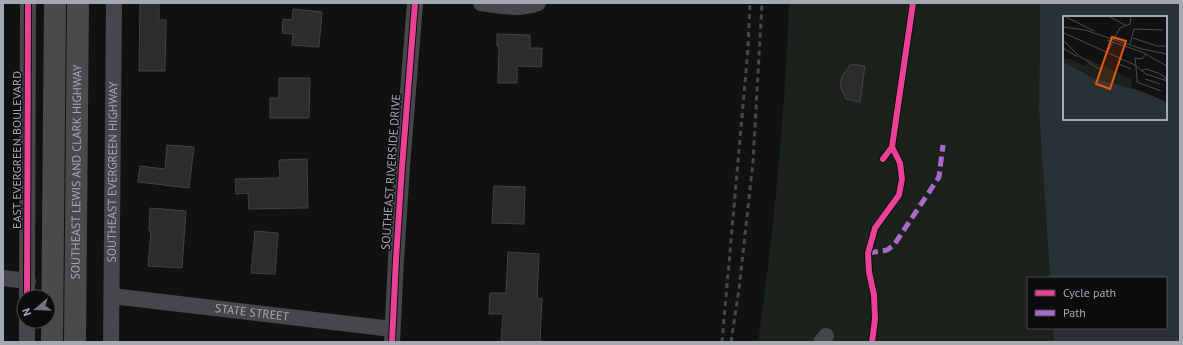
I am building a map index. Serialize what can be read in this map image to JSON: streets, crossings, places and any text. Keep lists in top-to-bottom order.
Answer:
{
  "streets": {
    "highway": ["SOUTHEAST LEWIS AND CLARK HIGHWAY"],
    "street": [
      "EAST EVERGREEN BOULEVARD",
      "SOUTHEAST RIVERSIDE DRIVE",
      "SOUTHEAST EVERGREEN HIGHWAY",
      "STATE STREET"
    ]
  },
  "crossings": [
    ["SOUTHEAST RIVERSIDE DRIVE", "STATE STREET"],
    ["SOUTHEAST EVERGREEN HIGHWAY", "STATE STREET"]
  ],
  "legend": ["Cycle path", "Path"],
  "north": "left"
}
